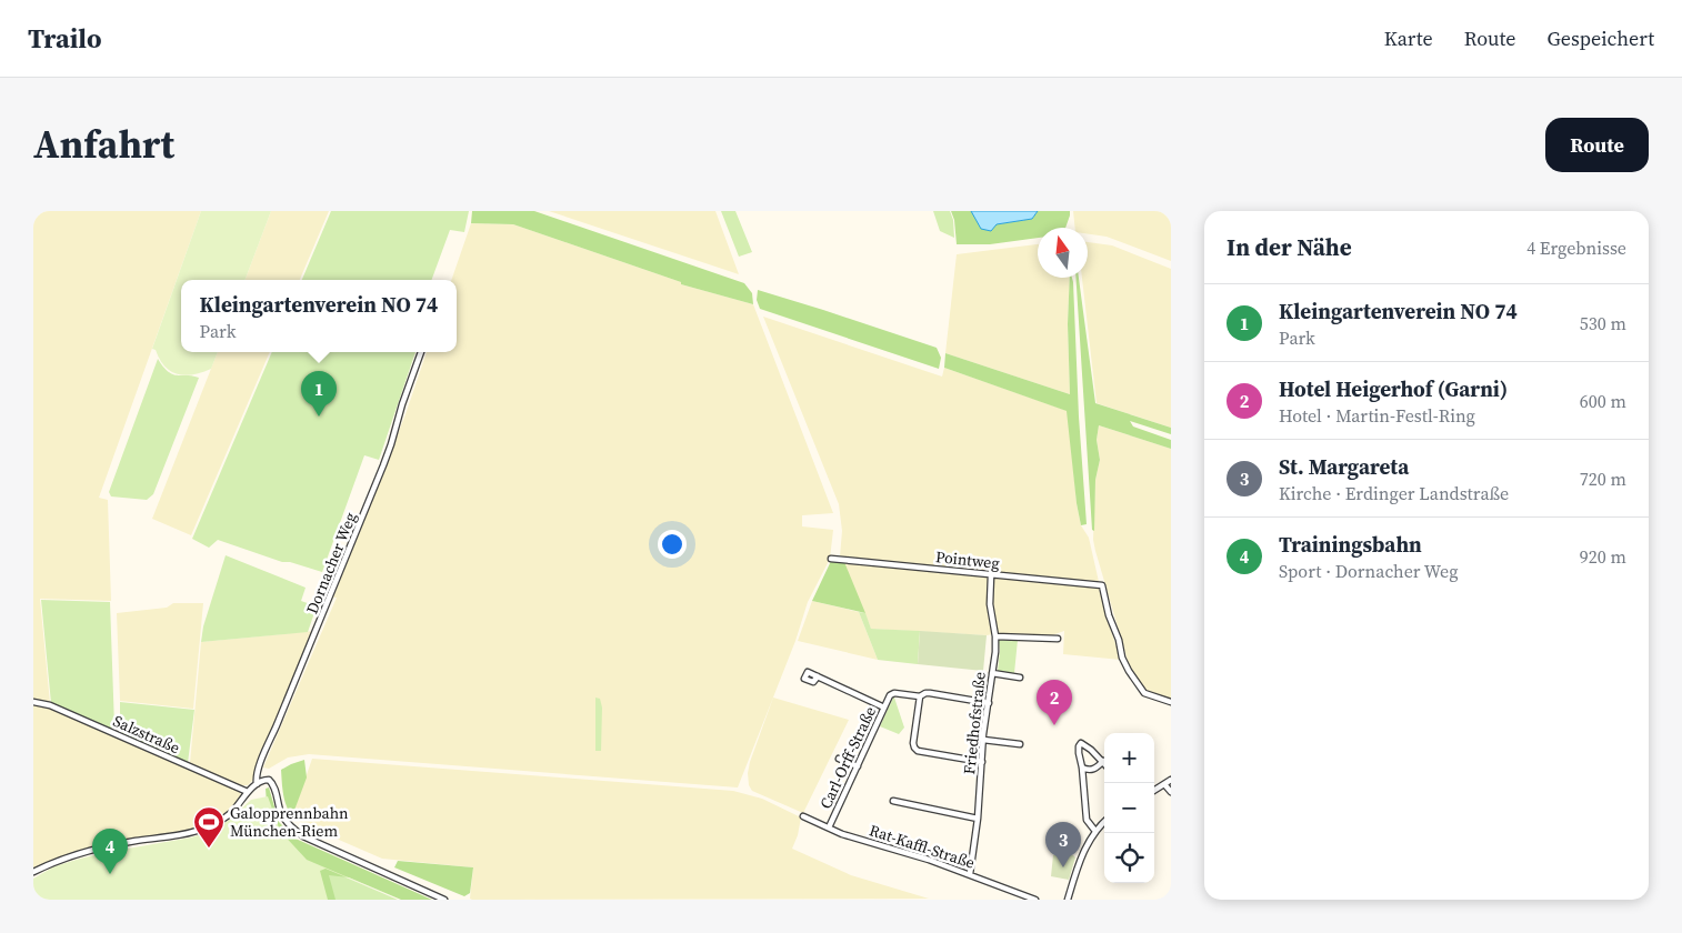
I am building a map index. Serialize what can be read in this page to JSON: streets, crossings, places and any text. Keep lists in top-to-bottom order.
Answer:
{
  "streets": {
    "street": [
      "Pointweg",
      "Dornacher Weg",
      "Friedhofstraße",
      "Salzstraße",
      "Carl-Orff-Straße",
      "Rat-Kaffl-Straße"
    ]
  },
  "crossings": [
    ["Pointweg", "Friedhofstraße"],
    ["Friedhofstraße", "Rat-Kaffl-Straße"],
    ["Carl-Orff-Straße", "Rat-Kaffl-Straße"]
  ],
  "places": {
    "sports": ["Galopprennbahn München-Riem"]
  },
  "north": "top",
  "page": {
    "header": "Trailo",
    "nav": ["Karte", "Route", "Gespeichert"],
    "title": "Anfahrt",
    "buttons": "Route",
    "heading": ["In der Nähe", "4 Ergebnisse"],
    "popup": ["Kleingartenverein NO 74", "Park"],
    "list": [
      {
        "mark": "1",
        "name": "Kleingartenverein NO 74",
        "note": "Park",
        "value": "530 m"
      },
      {
        "mark": "2",
        "name": "Hotel Heigerhof (Garni)",
        "note": "Hotel · Martin-Festl-Ring",
        "value": "600 m"
      },
      {
        "mark": "3",
        "name": "St. Margareta",
        "note": "Kirche · Erdinger Landstraße",
        "value": "720 m"
      },
      {
        "mark": "4",
        "name": "Trainingsbahn",
        "note": "Sport · Dornacher Weg",
        "value": "920 m"
      }
    ],
    "pins": [
      "1",
      "2",
      "3",
      "4"
    ],
    "map_buttons": ["+", "−"]
  }
}
